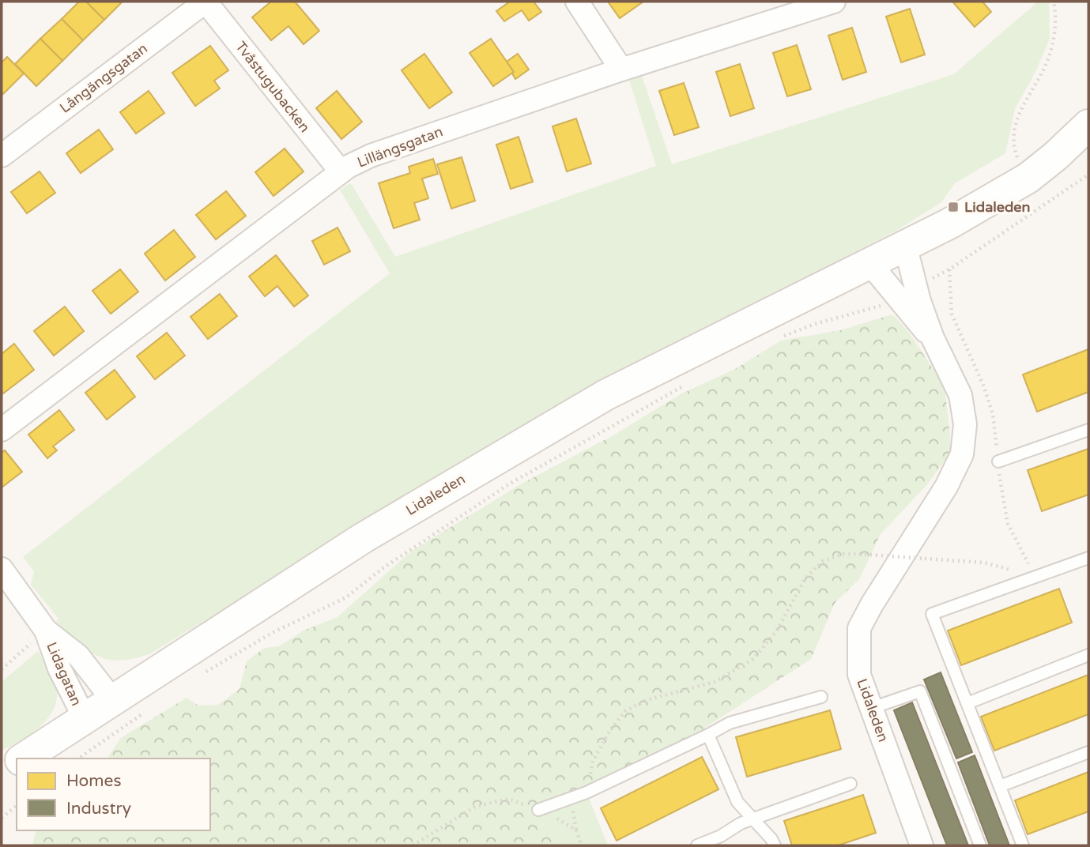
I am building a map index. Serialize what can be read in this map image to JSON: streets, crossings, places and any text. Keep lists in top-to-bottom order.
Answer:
{
  "streets": {
    "street": [
      "Långängsgatan",
      "Tvåstugubacken",
      "Lillängsgatan",
      "Lidaleden",
      "Lidagatan"
    ]
  },
  "crossings": [
    ["Långängsgatan", "Tvåstugubacken"],
    ["Tvåstugubacken", "Lillängsgatan"],
    ["Lidaleden", "Lidagatan"]
  ],
  "places": {
    "transit": ["Lidaleden"]
  },
  "legend": ["Homes", "Industry"]
}
